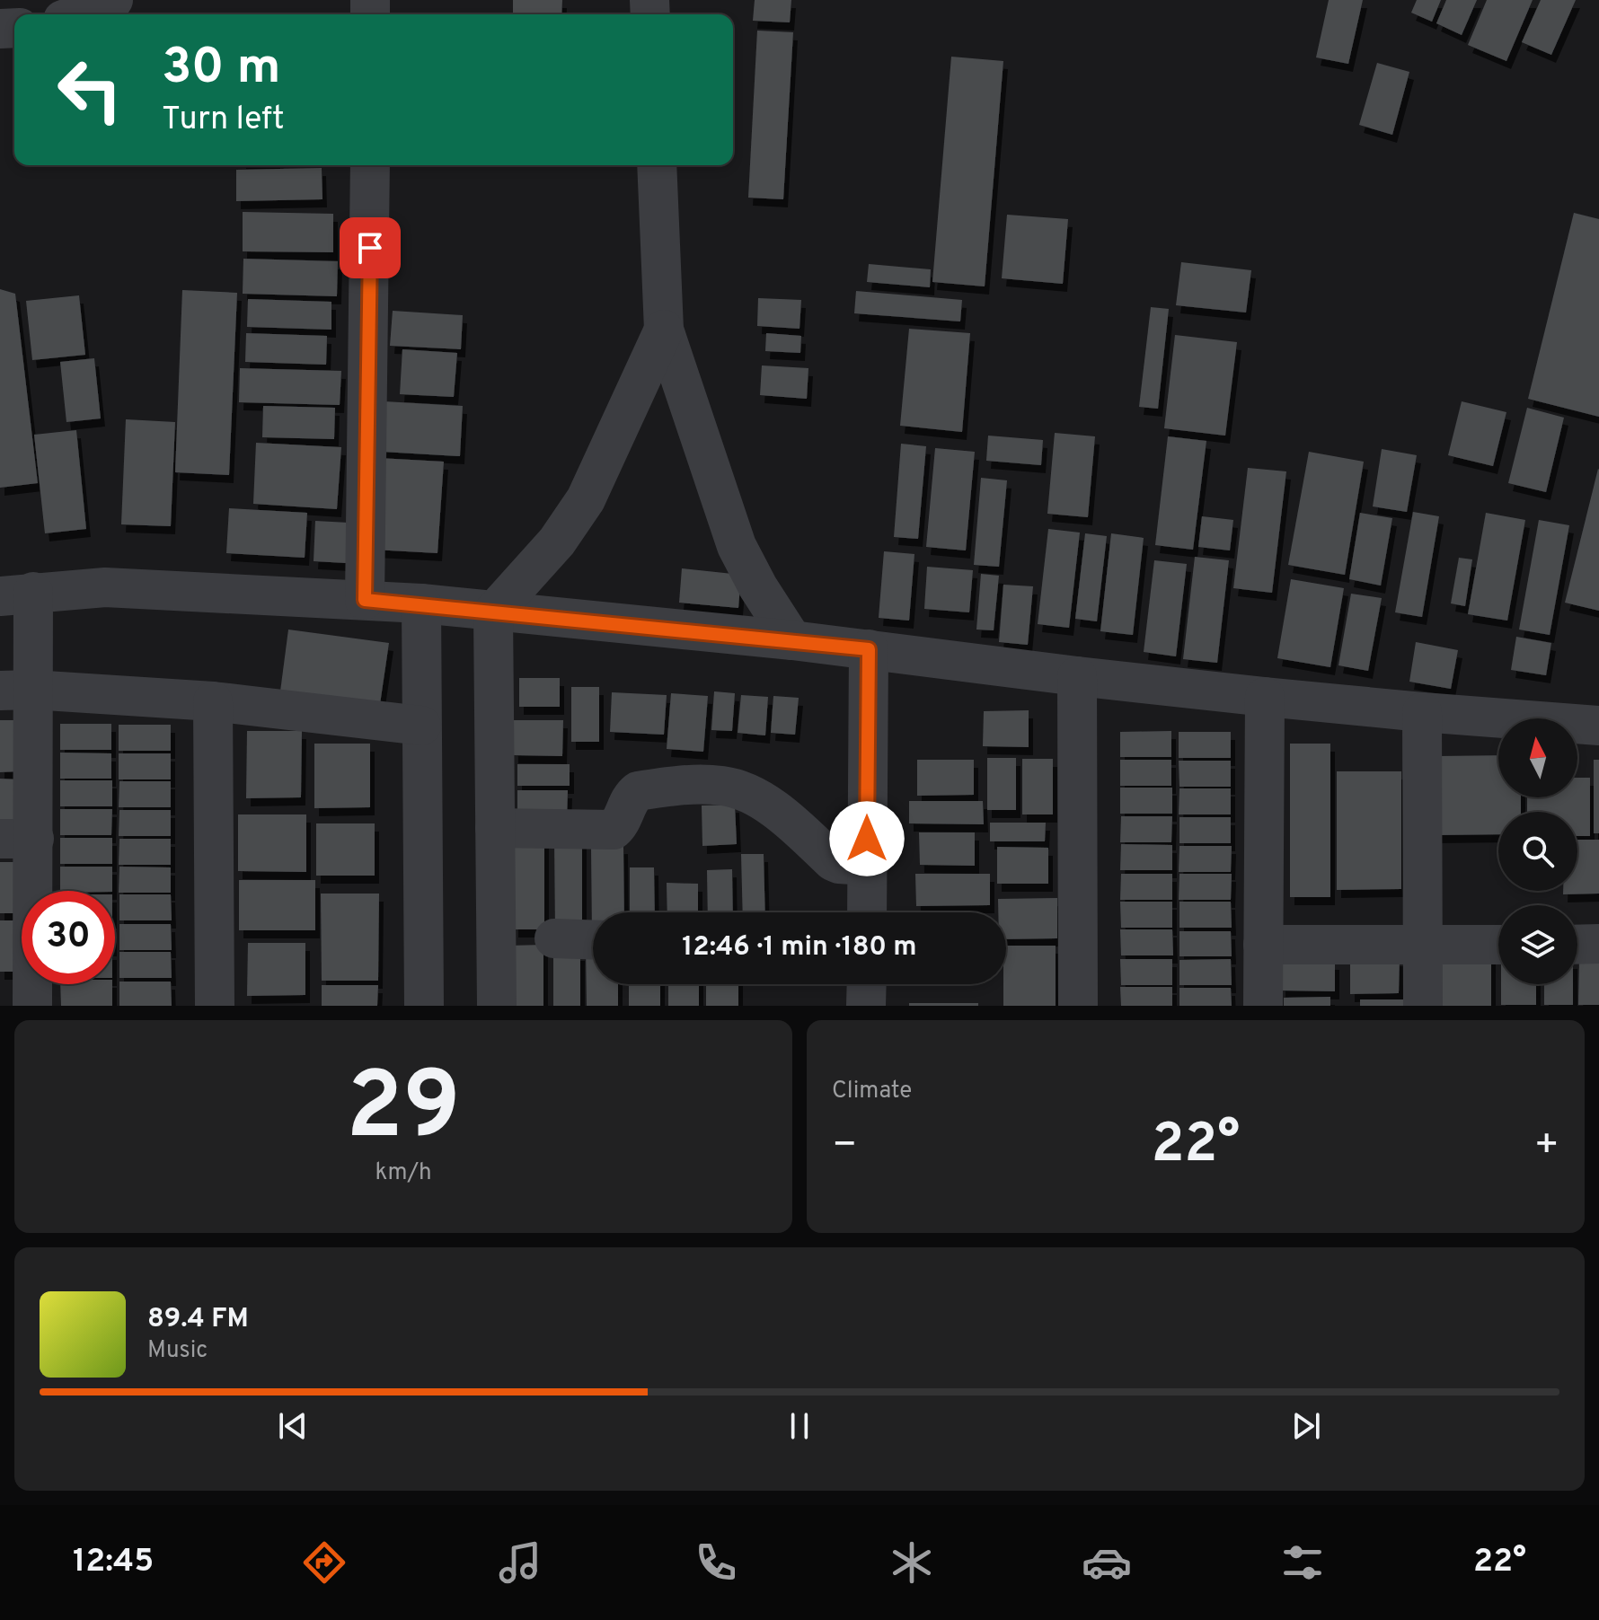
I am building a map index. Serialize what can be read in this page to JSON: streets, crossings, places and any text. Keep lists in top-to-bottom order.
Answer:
{
  "north": "top",
  "page": {
    "turn": ["30 m", "Turn left"],
    "limit": "30",
    "trip": "12:46 · 1 min · 180 m",
    "tile": [
      ["29", "km/h"],
      "Climate"
    ],
    "heat": ["−", "22°", "+"],
    "song": ["89.4 FM", "Music"],
    "tabs": ["12:45", "22°"]
  }
}
